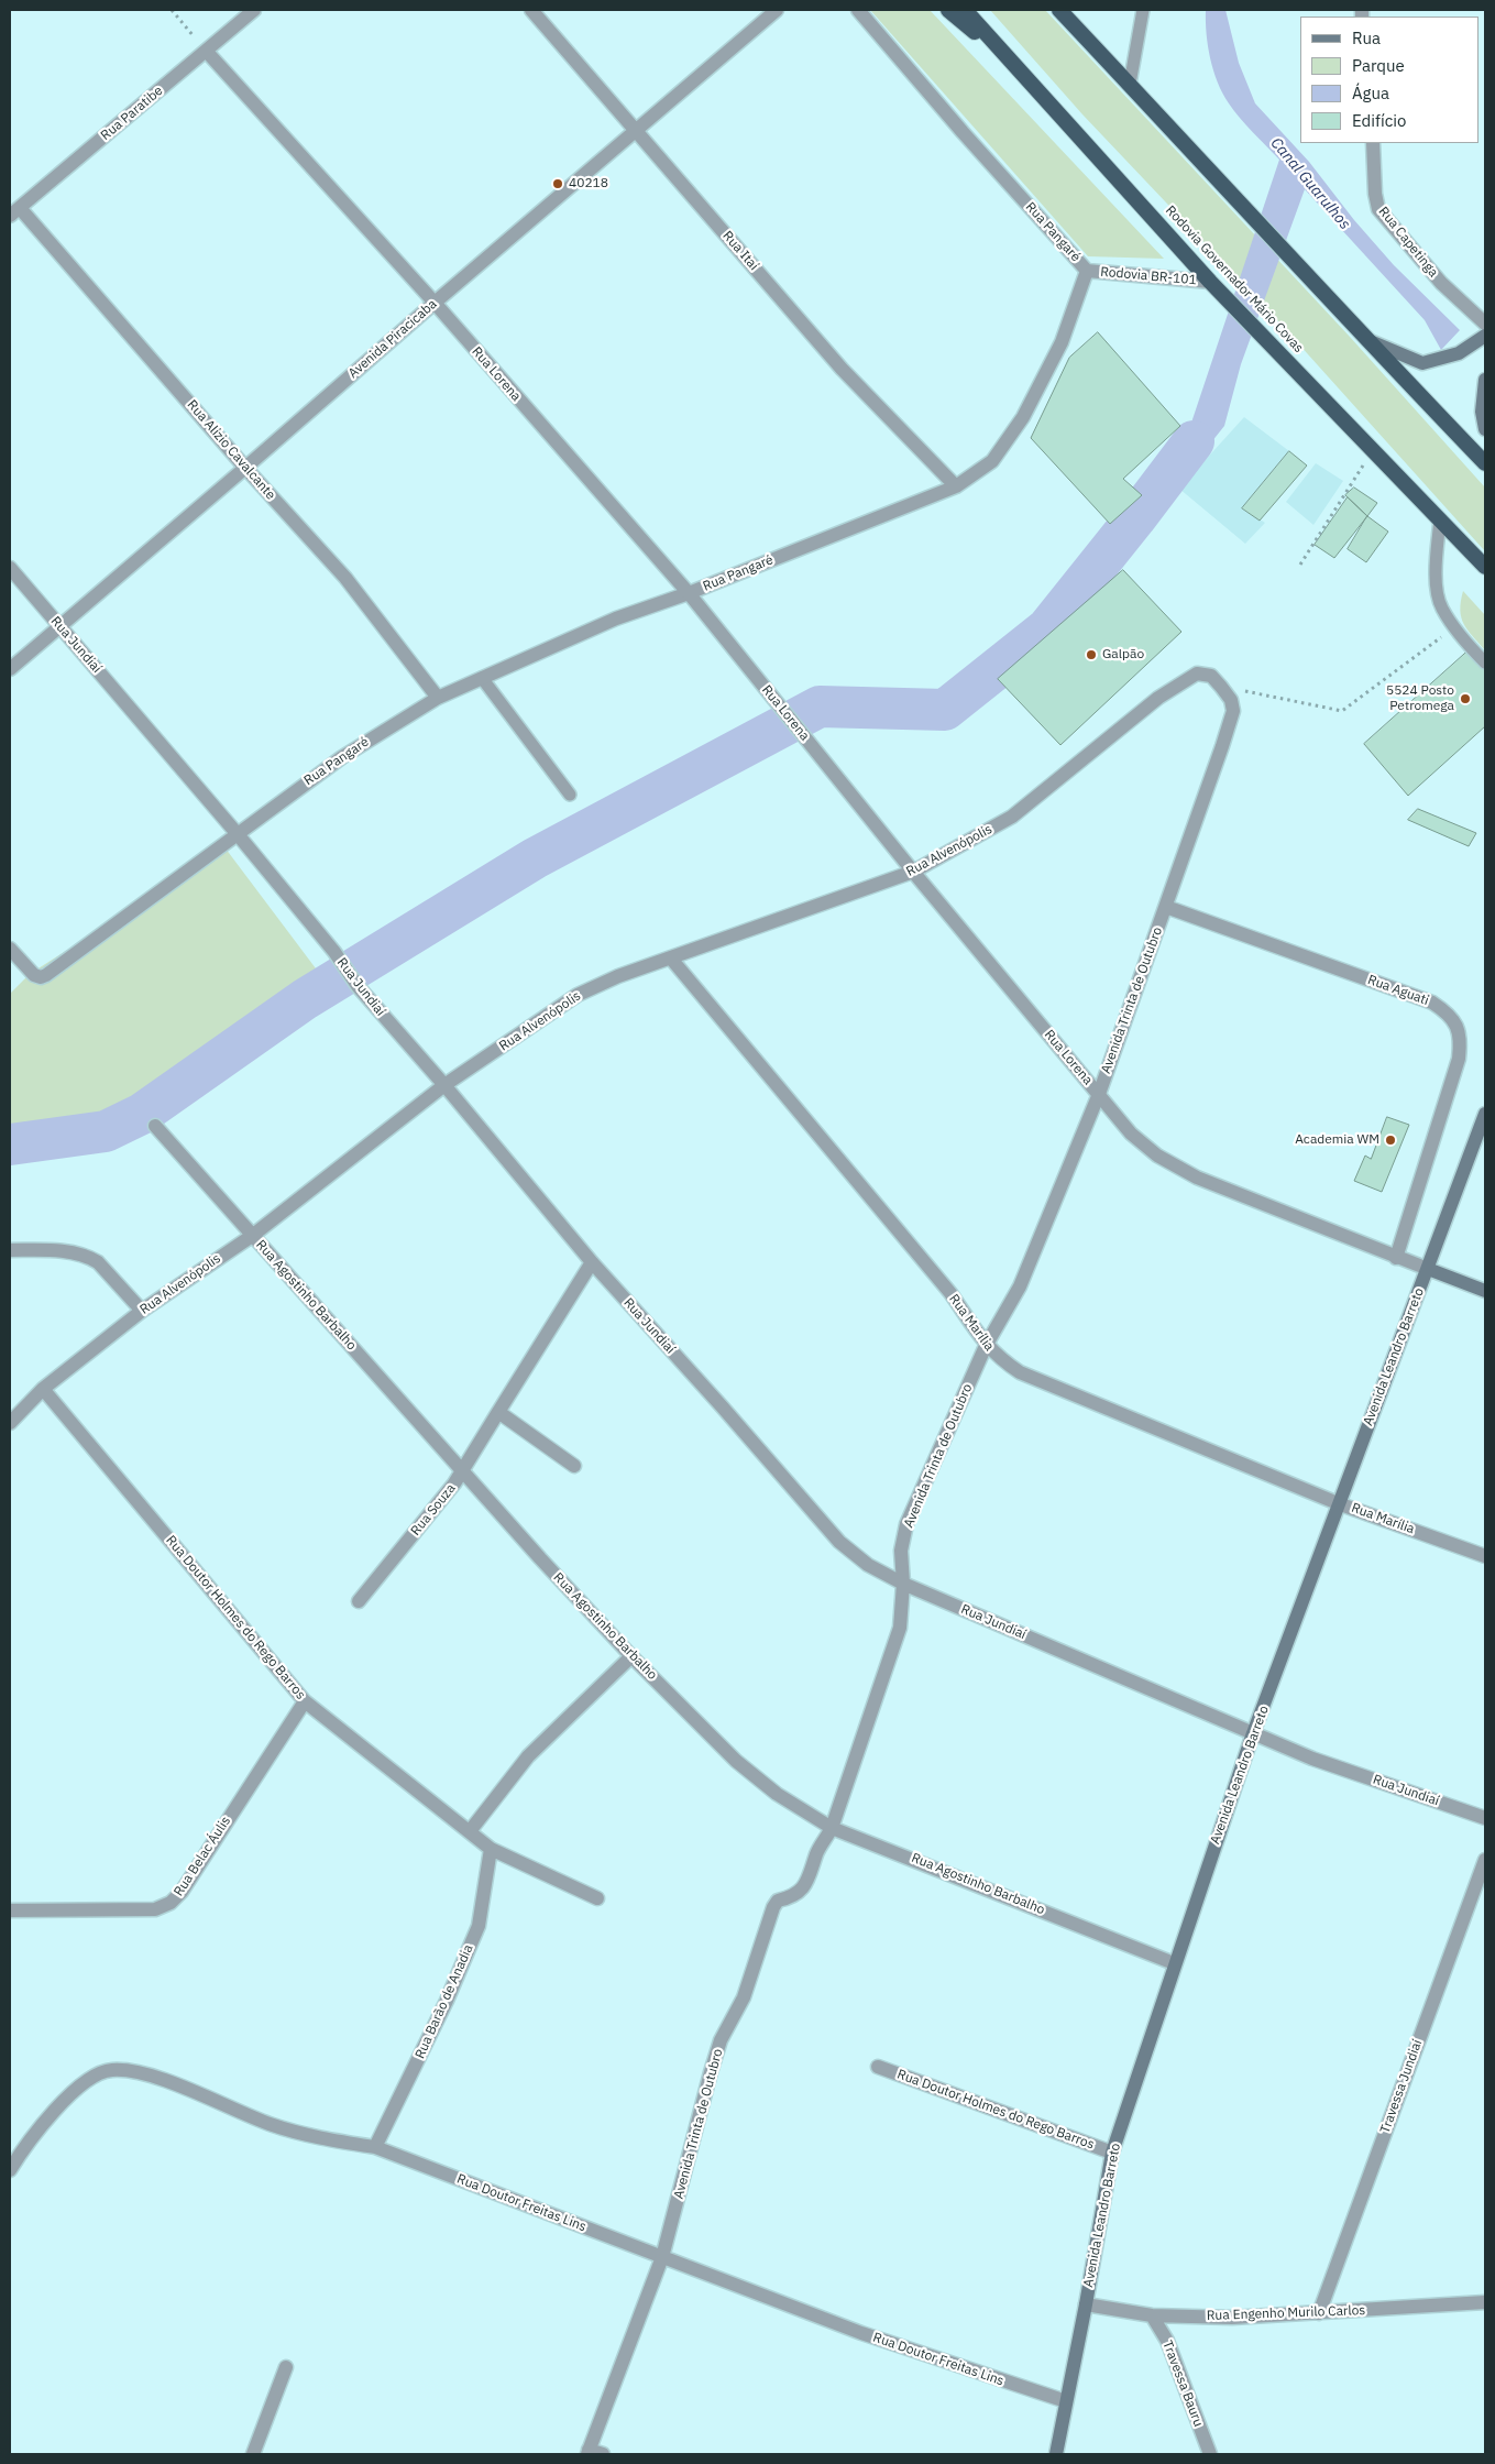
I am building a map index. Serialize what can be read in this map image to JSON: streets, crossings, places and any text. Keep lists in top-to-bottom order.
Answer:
{
  "streets": {
    "highway": ["Rodovia Governador Mário Covas"],
    "main road": ["Rua Lorena", "Avenida Leandro Barreto"],
    "street": [
      "Rua Paratibe",
      "Rua Pangaré",
      "Rua Capetinga",
      "Rua Itaí",
      "Rodovia BR-101",
      "Avenida Piracicaba",
      "Rua Alízio Cavalcante",
      "Rua Jundiaí",
      "Rua Alvenópolis",
      "Rua Aguati",
      "Avenida Trinta de Outubro",
      "Rua Agostinho Barbalho",
      "Rua Marília",
      "Rua Souza",
      "Rua Doutor Holmes do Rego Barros",
      "Rua Belac Áulis",
      "Rua Barão de Anadia",
      "Travessa Jundiaí",
      "Rua Doutor Freitas Lins",
      "Rua Engenho Murilo Carlos",
      "Travessa Bauru"
    ]
  },
  "crossings": [
    ["Rua Paratibe", "Rua Lorena"],
    ["Rua Paratibe", "Rua Alízio Cavalcante"],
    ["Rua Pangaré", "Rua Itaí"],
    ["Rua Pangaré", "Rodovia BR-101"],
    ["Rua Pangaré", "Rua Lorena"],
    ["Rua Pangaré", "Rua Alízio Cavalcante"],
    ["Rua Pangaré", "Rua Jundiaí"],
    ["Rua Itaí", "Avenida Piracicaba"],
    ["Rodovia BR-101", "Rodovia Governador Mário Covas"],
    ["Avenida Piracicaba", "Rua Lorena"],
    ["Avenida Piracicaba", "Rua Alízio Cavalcante"],
    ["Avenida Piracicaba", "Rua Jundiaí"],
    ["Rua Lorena", "Rua Alvenópolis"],
    ["Rua Lorena", "Rua Aguati"],
    ["Rua Lorena", "Avenida Trinta de Outubro"],
    ["Rua Lorena", "Avenida Leandro Barreto"],
    ["Rua Jundiaí", "Rua Alvenópolis"],
    ["Rua Jundiaí", "Avenida Trinta de Outubro"],
    ["Rua Jundiaí", "Avenida Leandro Barreto"],
    ["Rua Jundiaí", "Rua Souza"],
    ["Rua Alvenópolis", "Avenida Trinta de Outubro"],
    ["Rua Alvenópolis", "Rua Agostinho Barbalho"],
    ["Rua Alvenópolis", "Rua Marília"],
    ["Rua Alvenópolis", "Rua Doutor Holmes do Rego Barros"],
    ["Rua Aguati", "Avenida Trinta de Outubro"],
    ["Avenida Trinta de Outubro", "Rua Agostinho Barbalho"],
    ["Avenida Trinta de Outubro", "Rua Marília"],
    ["Avenida Trinta de Outubro", "Rua Doutor Freitas Lins"],
    ["Rua Agostinho Barbalho", "Avenida Leandro Barreto"],
    ["Rua Agostinho Barbalho", "Rua Souza"],
    ["Rua Marília", "Avenida Leandro Barreto"],
    ["Avenida Leandro Barreto", "Rua Doutor Holmes do Rego Barros"],
    ["Avenida Leandro Barreto", "Rua Doutor Freitas Lins"],
    ["Avenida Leandro Barreto", "Rua Engenho Murilo Carlos"],
    ["Rua Doutor Holmes do Rego Barros", "Rua Belac Áulis"],
    ["Rua Doutor Holmes do Rego Barros", "Rua Barão de Anadia"],
    ["Rua Barão de Anadia", "Rua Doutor Freitas Lins"],
    ["Travessa Jundiaí", "Rua Engenho Murilo Carlos"],
    ["Rua Engenho Murilo Carlos", "Travessa Bauru"]
  ],
  "water": ["Canal Guarulhos"],
  "places": [
    "40218",
    "Galpão",
    "5524 Posto Petromega",
    "Academia WM"
  ],
  "legend": [
    "Rua",
    "Parque",
    "Água",
    "Edifício"
  ]
}
